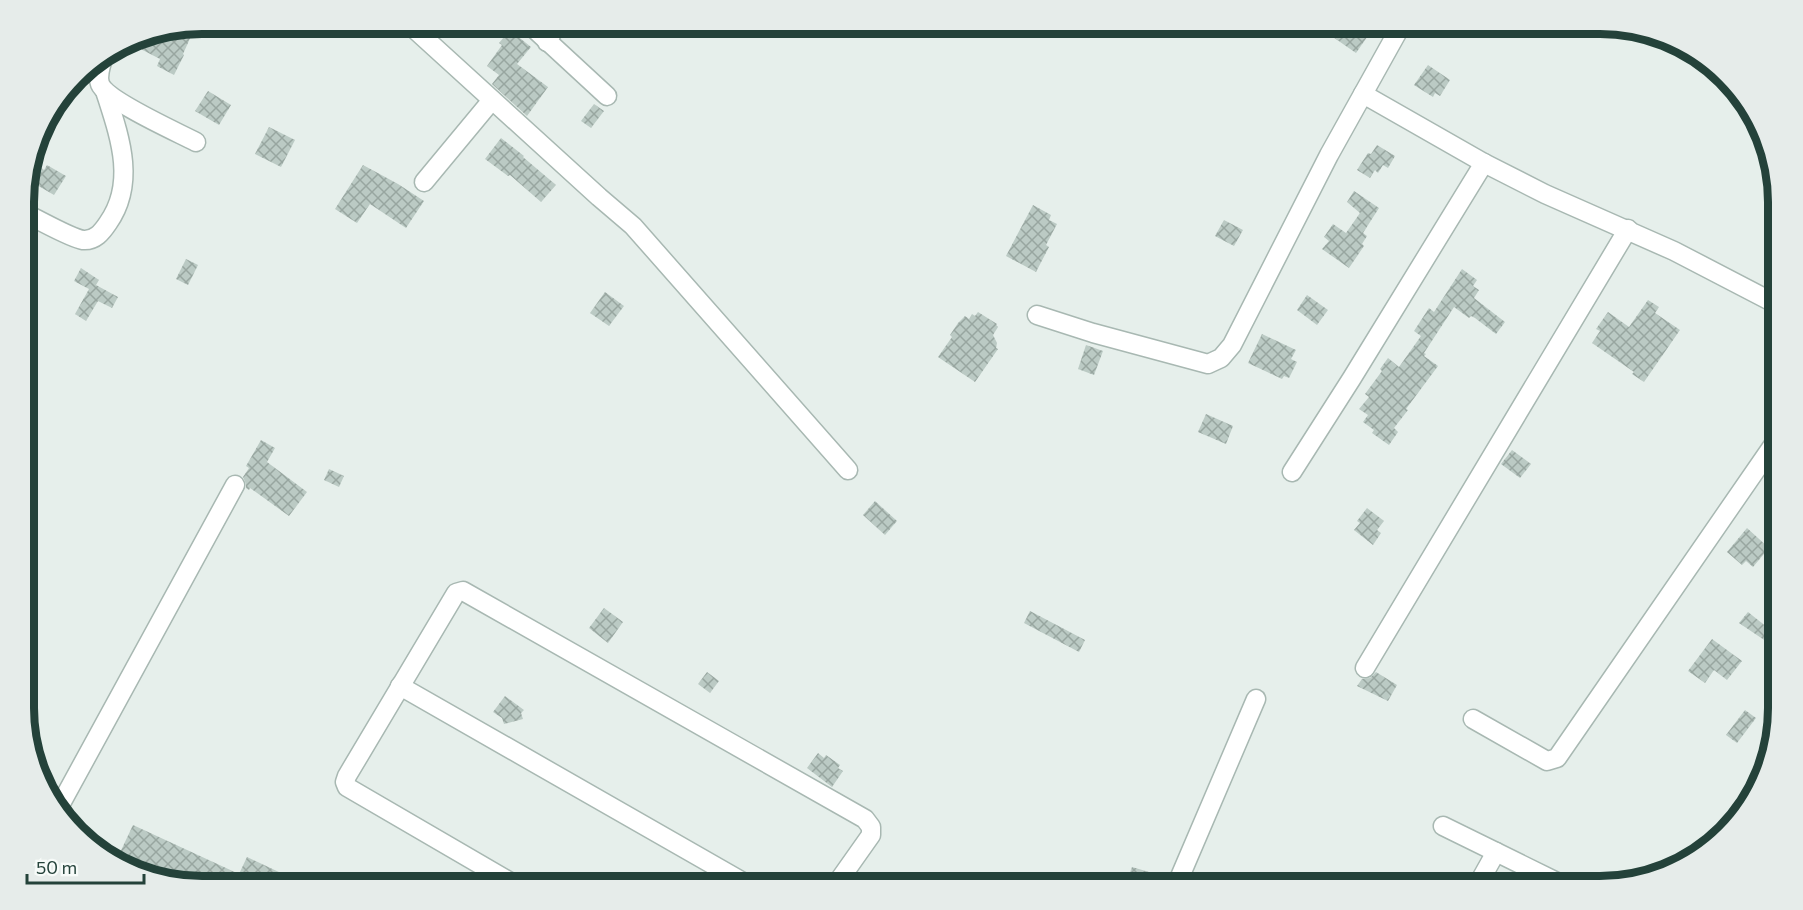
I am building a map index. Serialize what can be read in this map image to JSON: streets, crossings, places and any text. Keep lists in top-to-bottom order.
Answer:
{
  "scale_bar": "50 m"
}
